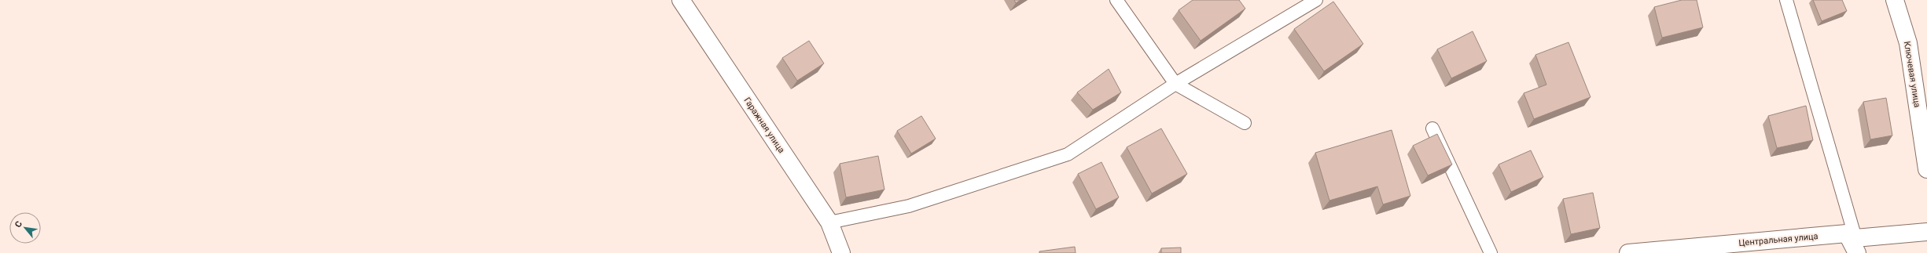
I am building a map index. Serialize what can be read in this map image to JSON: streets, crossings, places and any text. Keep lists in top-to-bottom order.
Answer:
{
  "streets": {
    "street": ["Ключевая улица", "Гаражная улица", "Центральная улица"]
  },
  "north": "top left"
}
